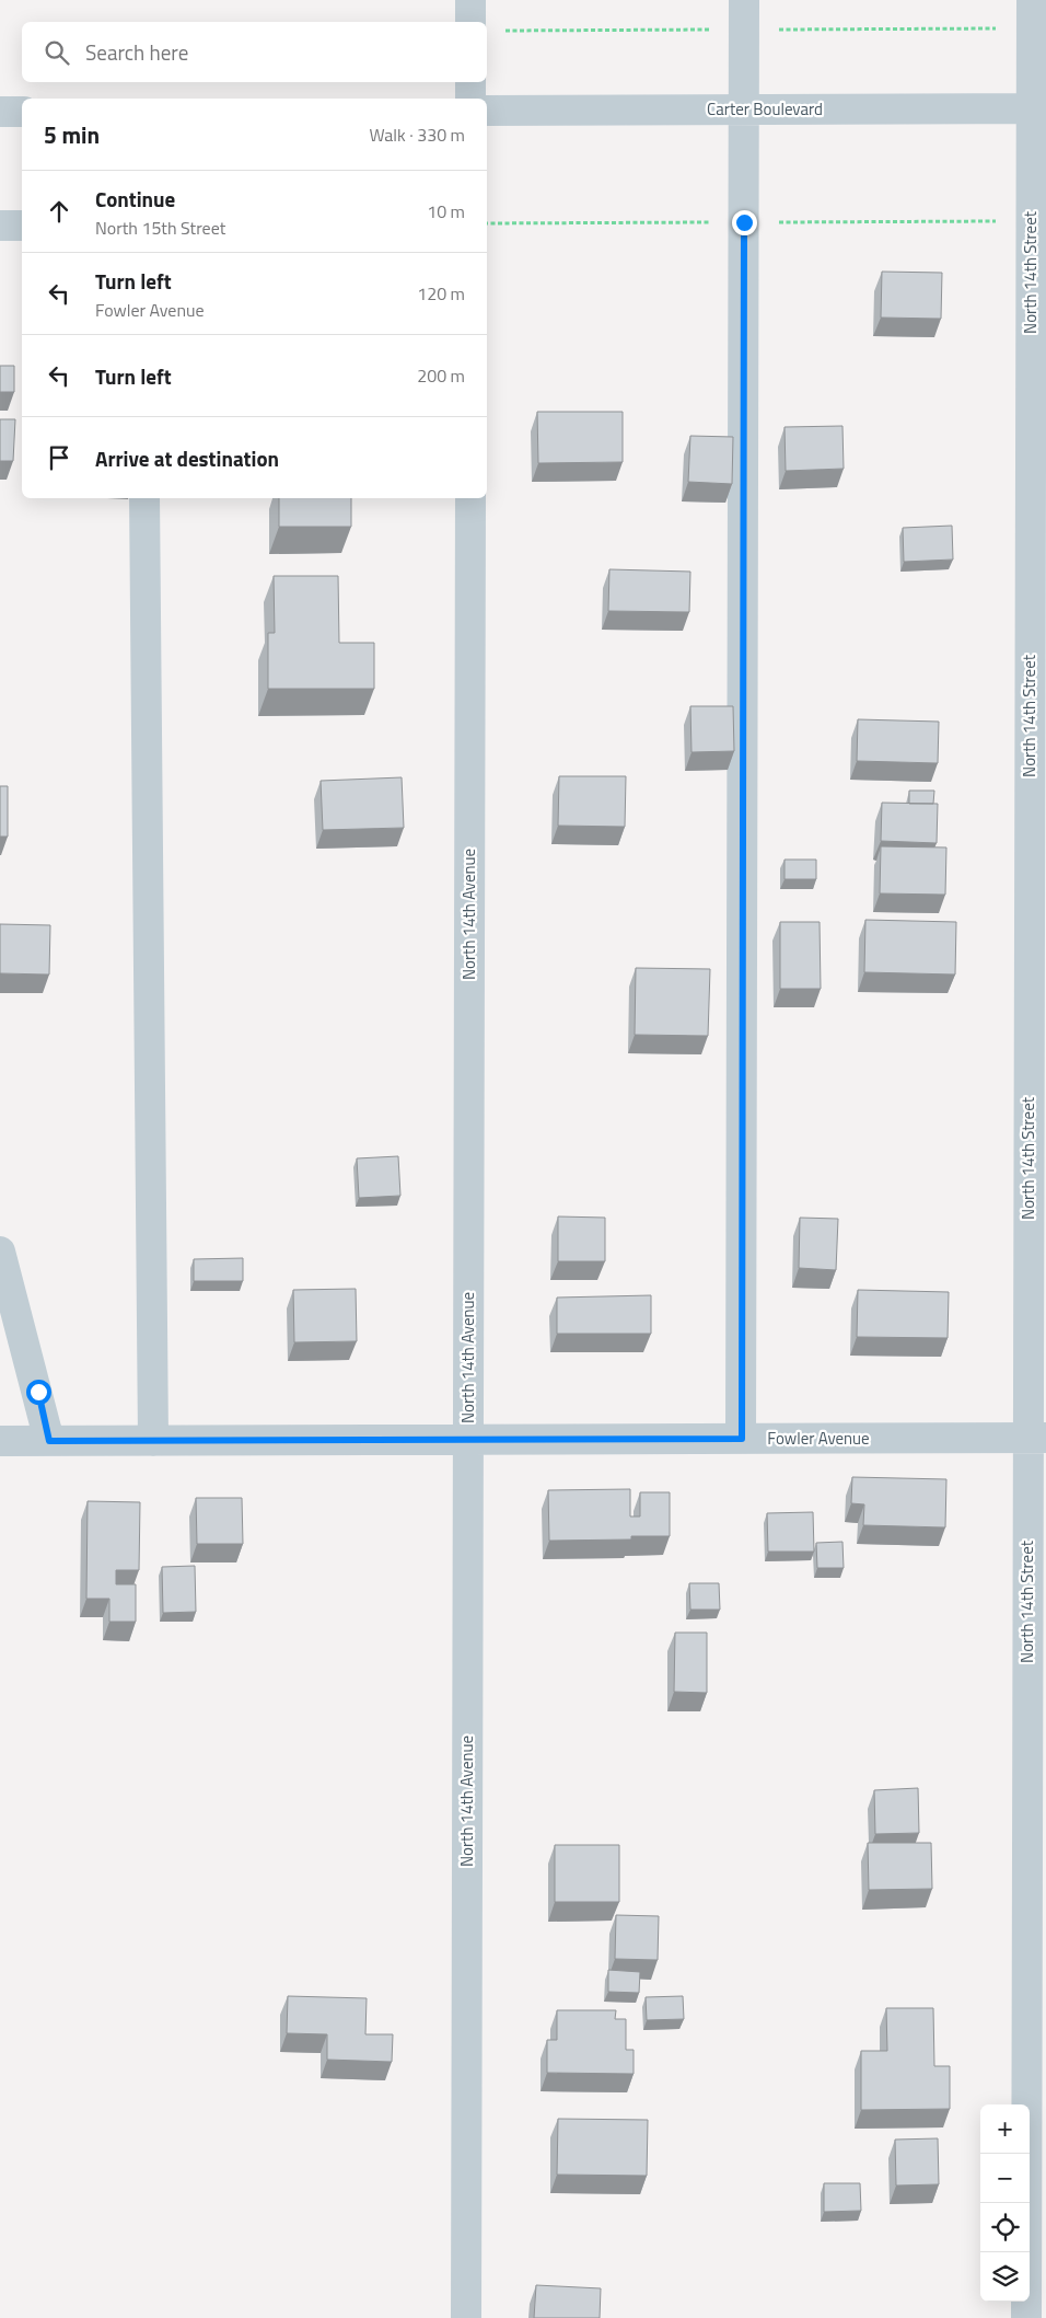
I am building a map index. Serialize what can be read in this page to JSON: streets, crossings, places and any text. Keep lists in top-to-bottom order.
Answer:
{
  "streets": {
    "street": [
      "Carter Boulevard",
      "North 14th Street",
      "North 14th Avenue",
      "Fowler Avenue"
    ]
  },
  "crossings": [
    ["Carter Boulevard", "North 14th Street"],
    ["North 14th Street", "Fowler Avenue"],
    ["North 14th Avenue", "Fowler Avenue"]
  ],
  "page": {
    "search": "Search here",
    "heading": ["5 min", "Walk · 330 m"],
    "list": [
      ["Continue", "North 15th Street", "10 m"],
      ["Turn left", "Fowler Avenue", "120 m"],
      ["Turn left", "200 m"],
      "Arrive at destination"
    ],
    "map_buttons": ["+", "−"]
  }
}
